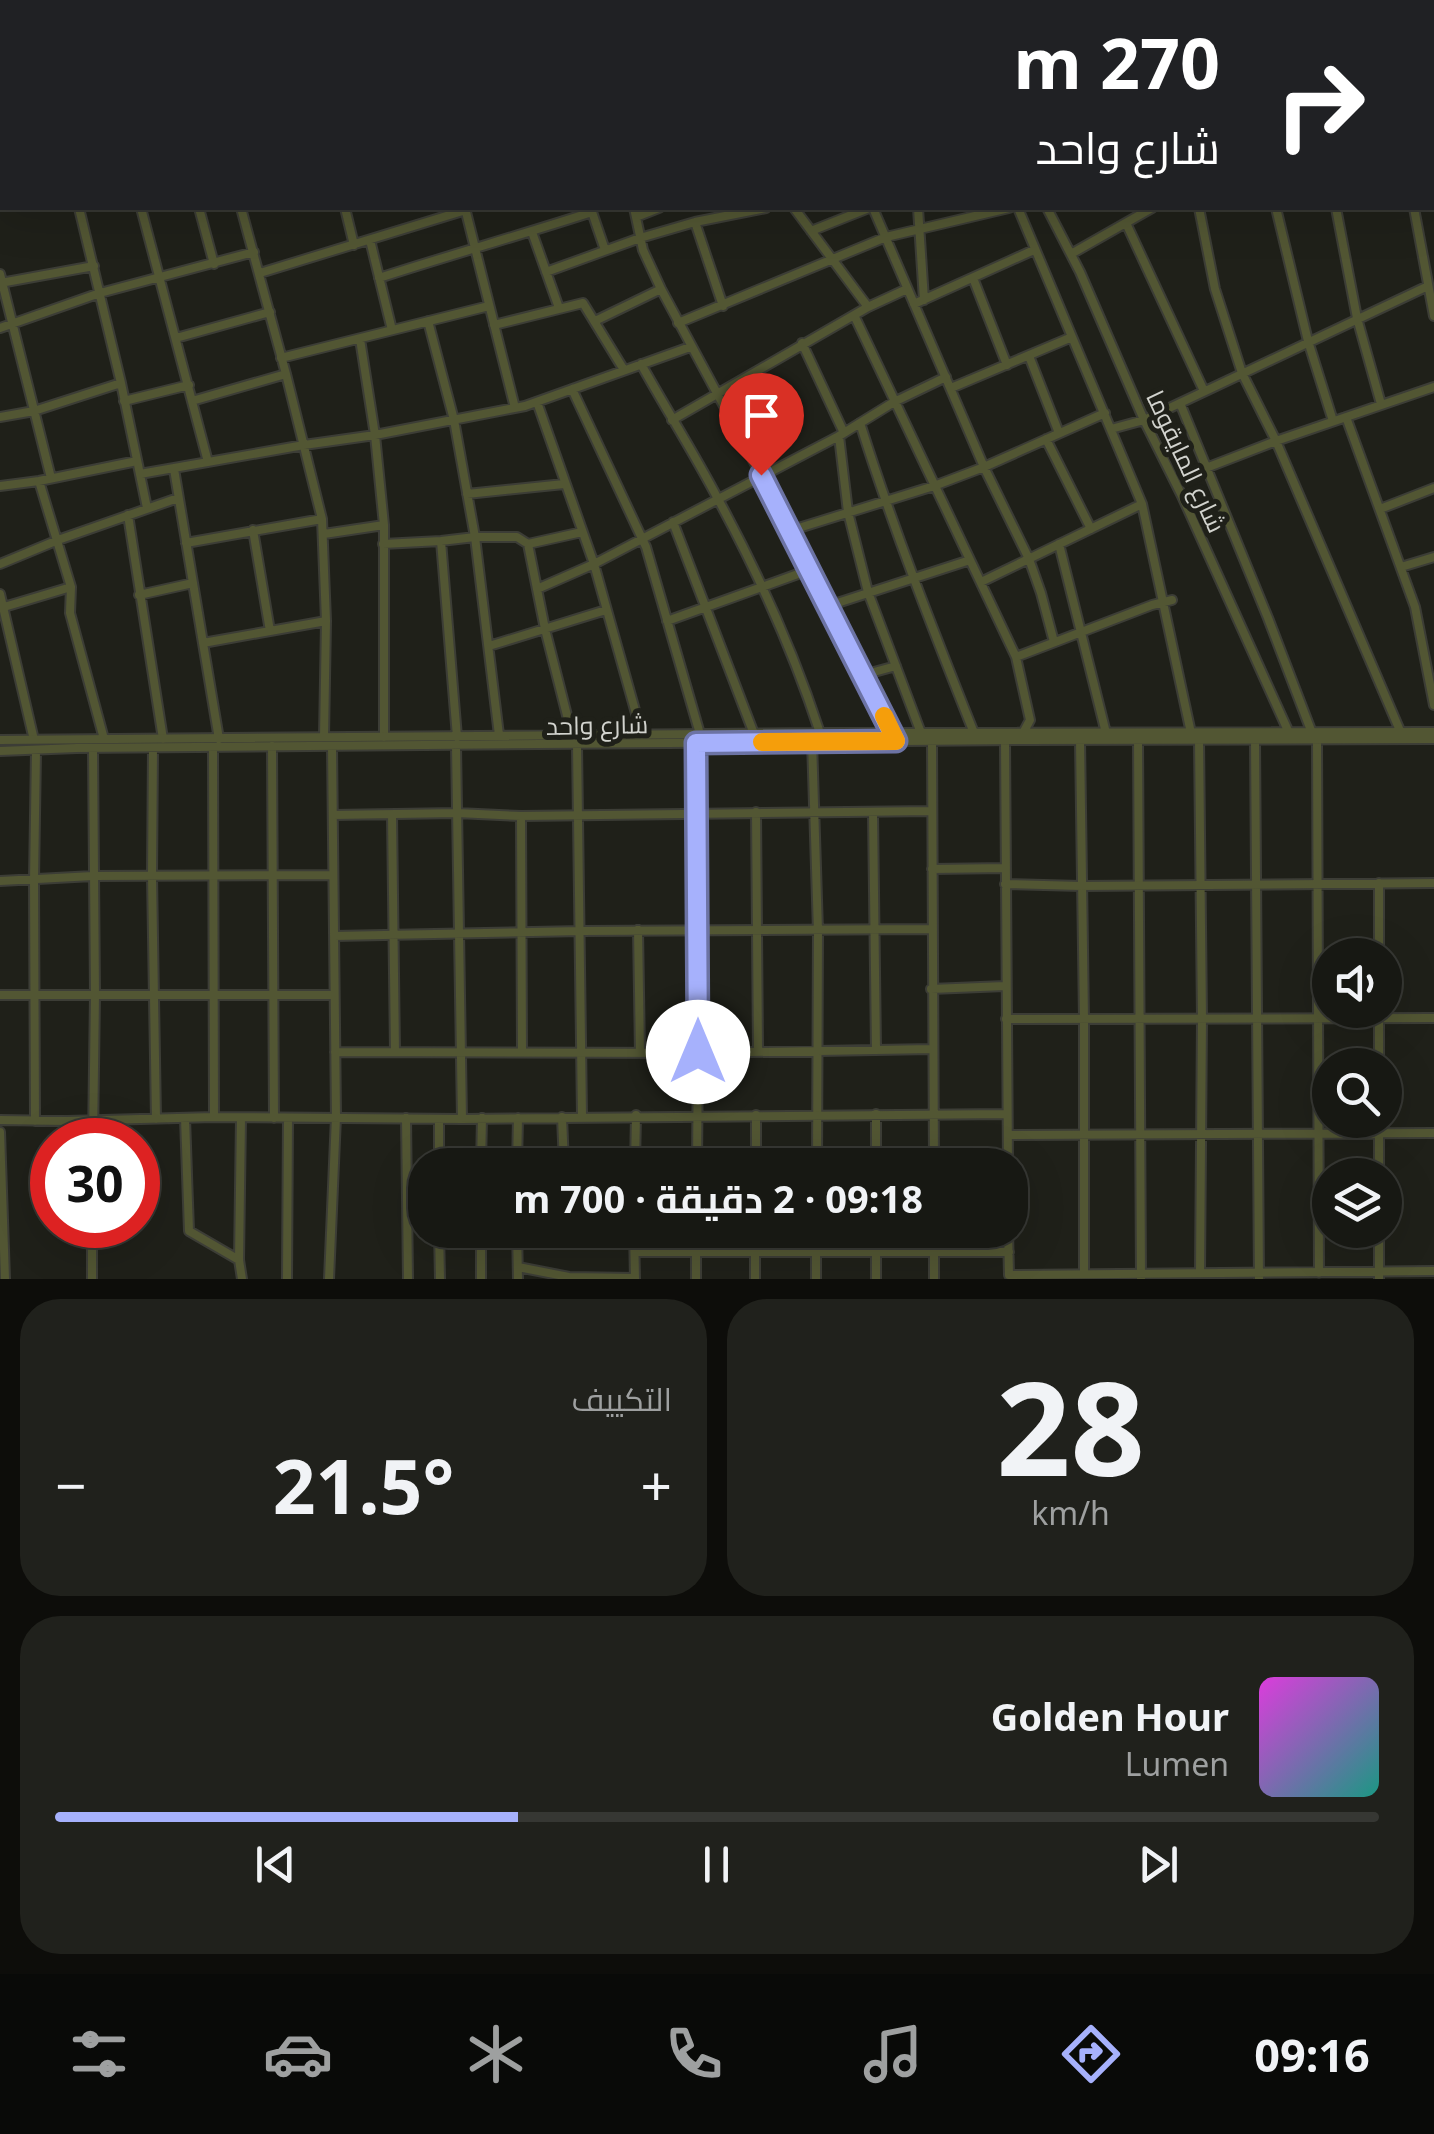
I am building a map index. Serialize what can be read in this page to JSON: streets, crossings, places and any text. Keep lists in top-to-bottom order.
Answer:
{
  "streets": {
    "street": ["شارع المايقوما", "شارع واحد"]
  },
  "crossings": [
    ["شارع المايقوما", "شارع واحد"]
  ],
  "page": {
    "turn": ["270 m", "شارع واحد"],
    "limit": "30",
    "trip": "09:18 · 2 دقيقة · 700 m",
    "tile": [
      ["28", "km/h"],
      "التكييف"
    ],
    "heat": ["−", "21.5°", "+"],
    "song": ["Golden Hour", "Lumen"],
    "tabs": "09:16"
  }
}
